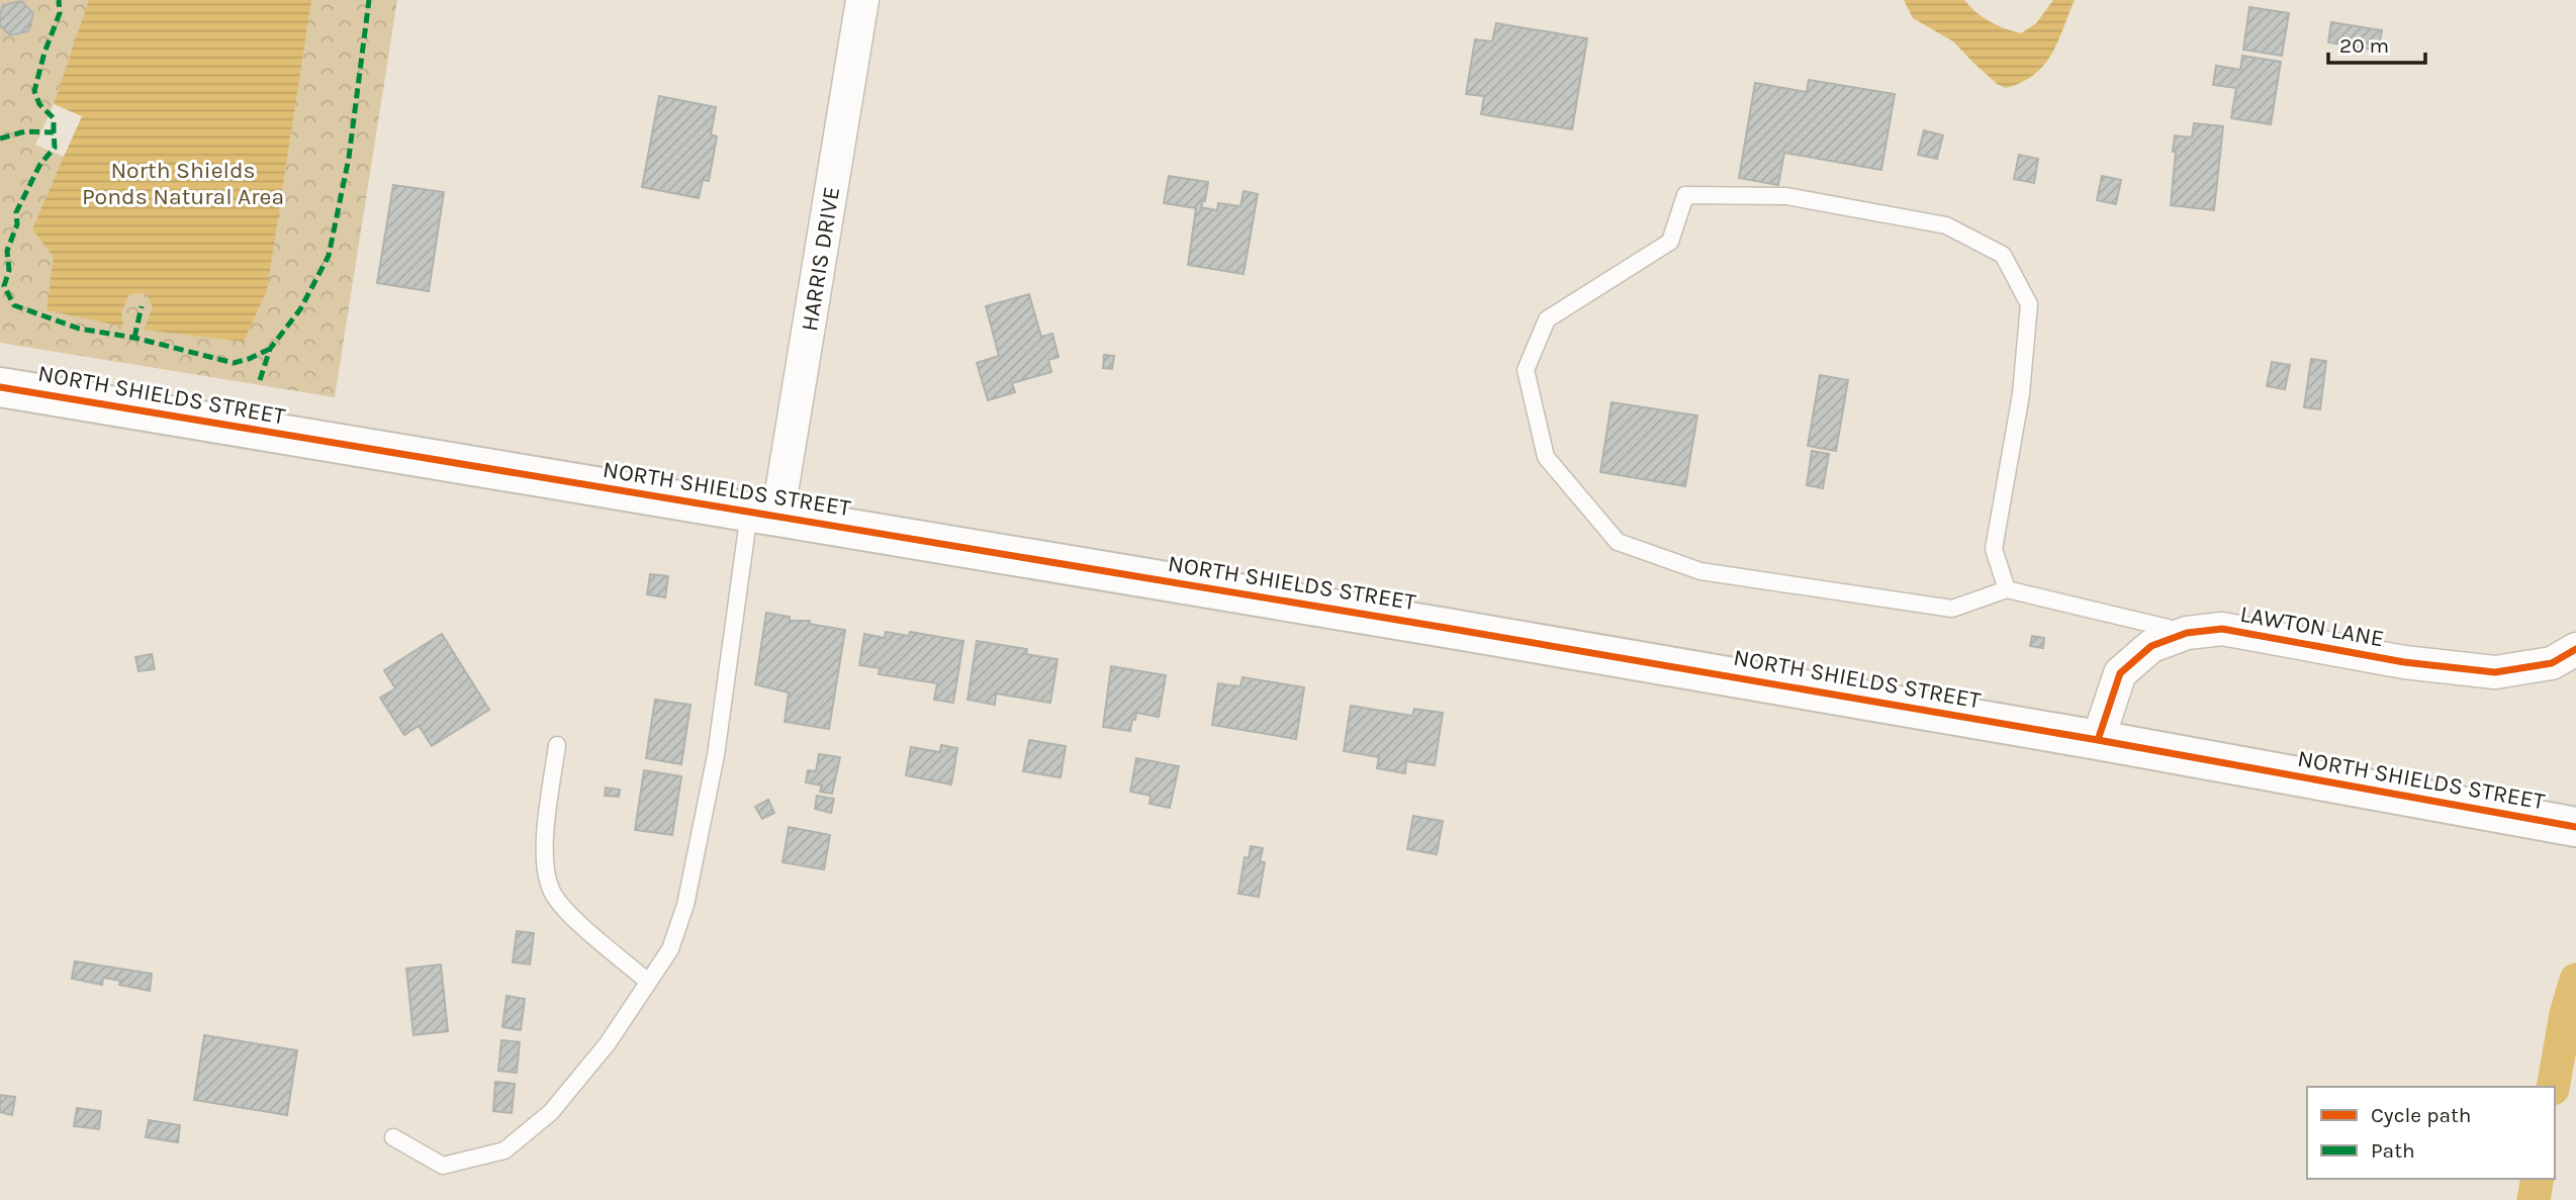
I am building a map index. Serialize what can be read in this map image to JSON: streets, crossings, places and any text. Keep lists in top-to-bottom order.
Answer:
{
  "streets": {
    "main road": ["NORTH SHIELDS STREET"],
    "street": ["HARRIS DRIVE", "LAWTON LANE"]
  },
  "crossings": [
    ["HARRIS DRIVE", "NORTH SHIELDS STREET"],
    ["NORTH SHIELDS STREET", "LAWTON LANE"]
  ],
  "parks": ["North Shields Ponds Natural Area"],
  "legend": ["Cycle path", "Path"],
  "scale_bar": "20 m"
}
